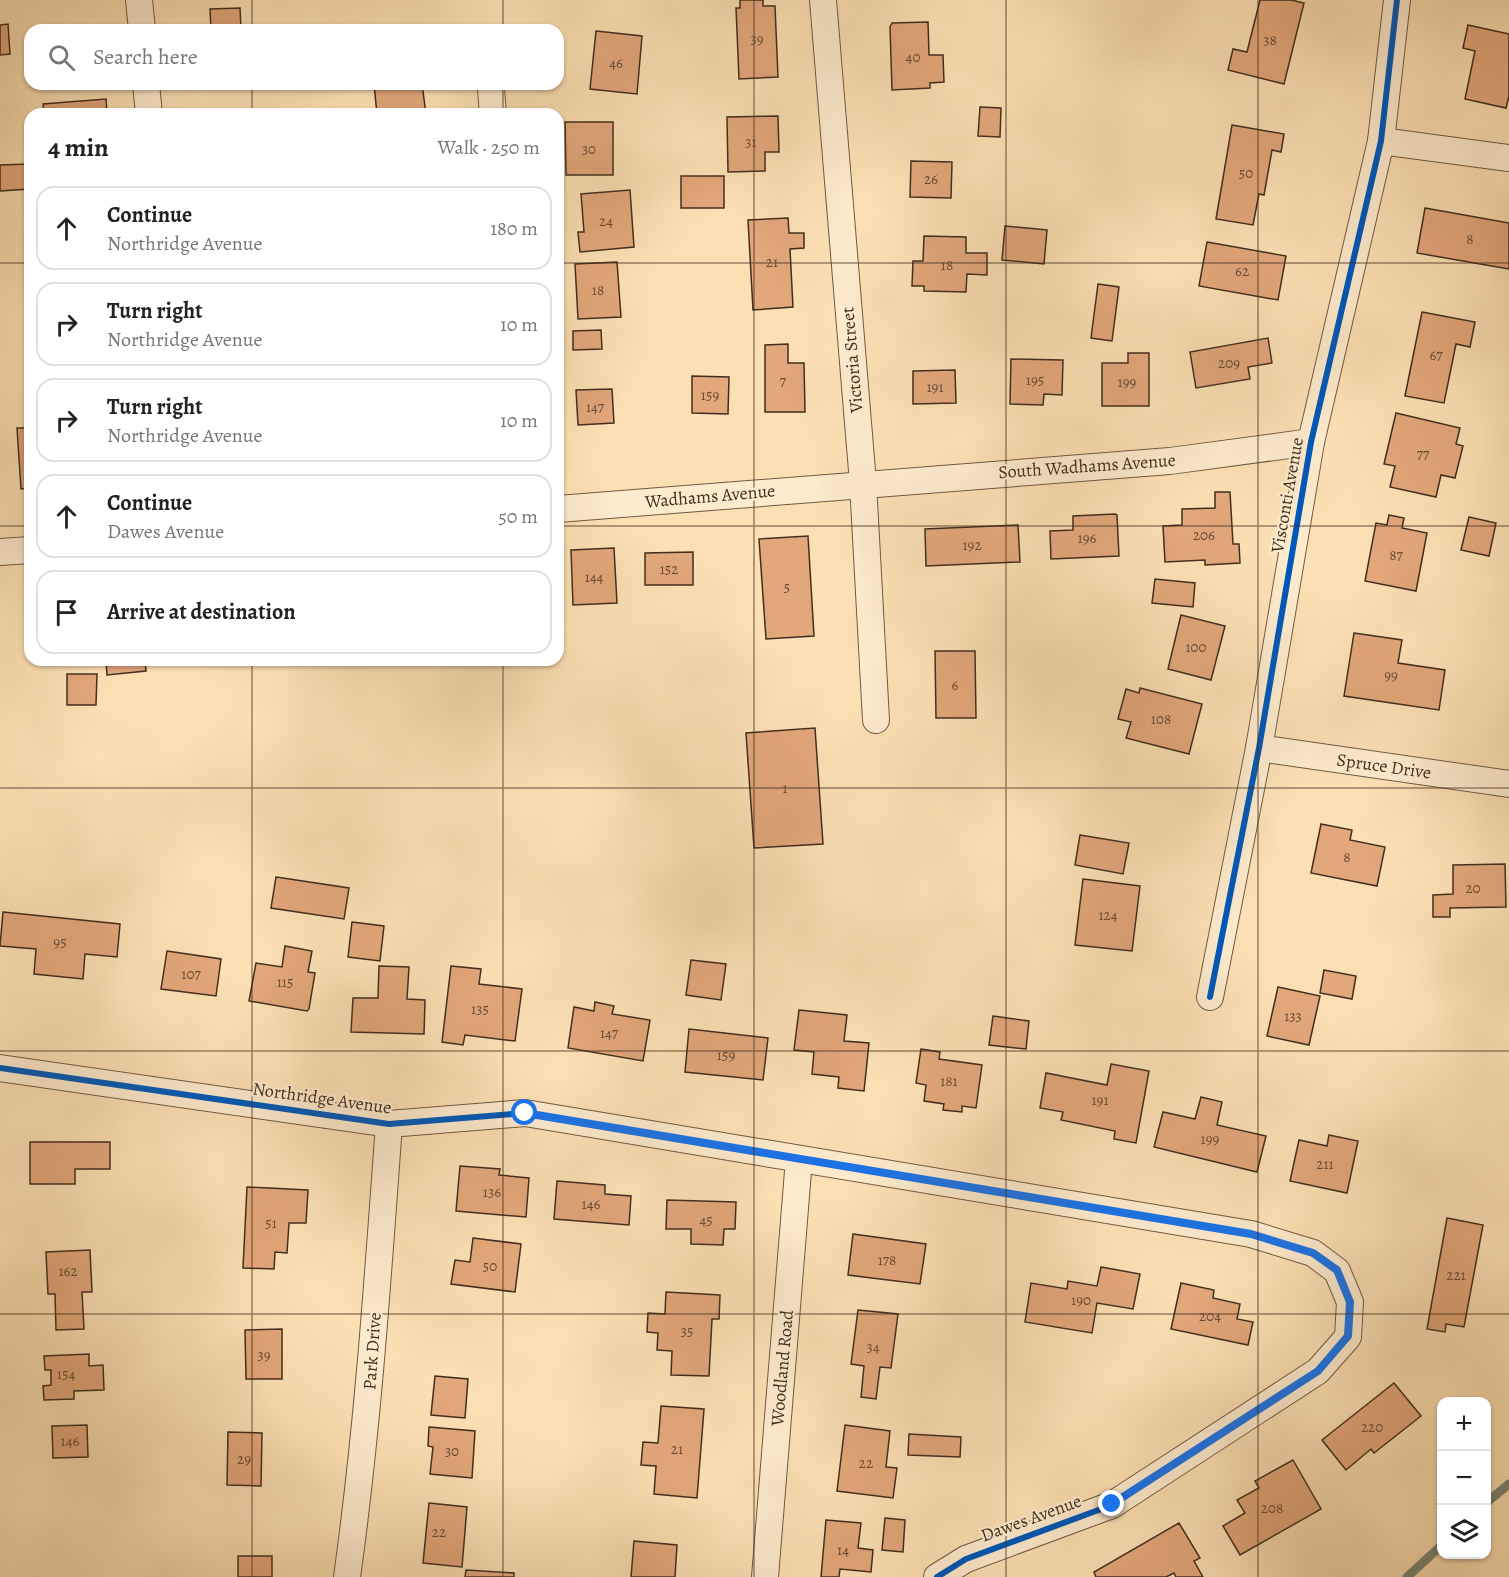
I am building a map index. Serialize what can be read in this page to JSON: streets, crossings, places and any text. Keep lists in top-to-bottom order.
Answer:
{
  "streets": {
    "street": [
      "Victoria Street",
      "South Wadhams Avenue",
      "Visconti Avenue",
      "Wadhams Avenue",
      "Spruce Drive",
      "Northridge Avenue",
      "Park Drive",
      "Woodland Road",
      "Dawes Avenue"
    ]
  },
  "crossings": [
    ["Victoria Street", "South Wadhams Avenue"],
    ["Victoria Street", "Wadhams Avenue"],
    ["South Wadhams Avenue", "Visconti Avenue"],
    ["South Wadhams Avenue", "Wadhams Avenue"],
    ["Visconti Avenue", "Spruce Drive"],
    ["Northridge Avenue", "Park Drive"],
    ["Northridge Avenue", "Woodland Road"],
    ["Northridge Avenue", "Dawes Avenue"]
  ],
  "house_numbers": [
    "39",
    "38",
    "40",
    "46",
    "31",
    "30",
    "50",
    "26",
    "24",
    "8",
    "21",
    "18",
    "62",
    "18",
    "67",
    "209",
    "195",
    "7",
    "199",
    "191",
    "159",
    "147",
    "77",
    "206",
    "196",
    "192",
    "87",
    "152",
    "144",
    "5",
    "100",
    "99",
    "6",
    "108",
    "1",
    "8",
    "20",
    "124",
    "95",
    "107",
    "115",
    "135",
    "133",
    "147",
    "159",
    "181",
    "191",
    "199",
    "211",
    "136",
    "146",
    "45",
    "51",
    "178",
    "50",
    "162",
    "221",
    "190",
    "204",
    "35",
    "34",
    "39",
    "154",
    "220",
    "146",
    "21",
    "30",
    "29",
    "22",
    "208",
    "22",
    "14"
  ],
  "page": {
    "search": "Search here",
    "heading": ["4 min", "Walk · 250 m"],
    "list": [
      ["Continue", "Northridge Avenue", "180 m"],
      ["Turn right", "Northridge Avenue", "10 m"],
      ["Turn right", "Northridge Avenue", "10 m"],
      ["Continue", "Dawes Avenue", "50 m"],
      "Arrive at destination"
    ],
    "map_buttons": ["+", "−"]
  }
}
